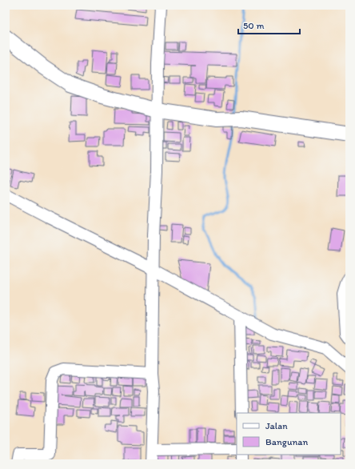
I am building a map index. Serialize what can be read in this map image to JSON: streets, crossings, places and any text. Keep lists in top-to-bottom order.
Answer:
{
  "legend": ["Jalan", "Bangunan"],
  "scale_bar": "50 m"
}
